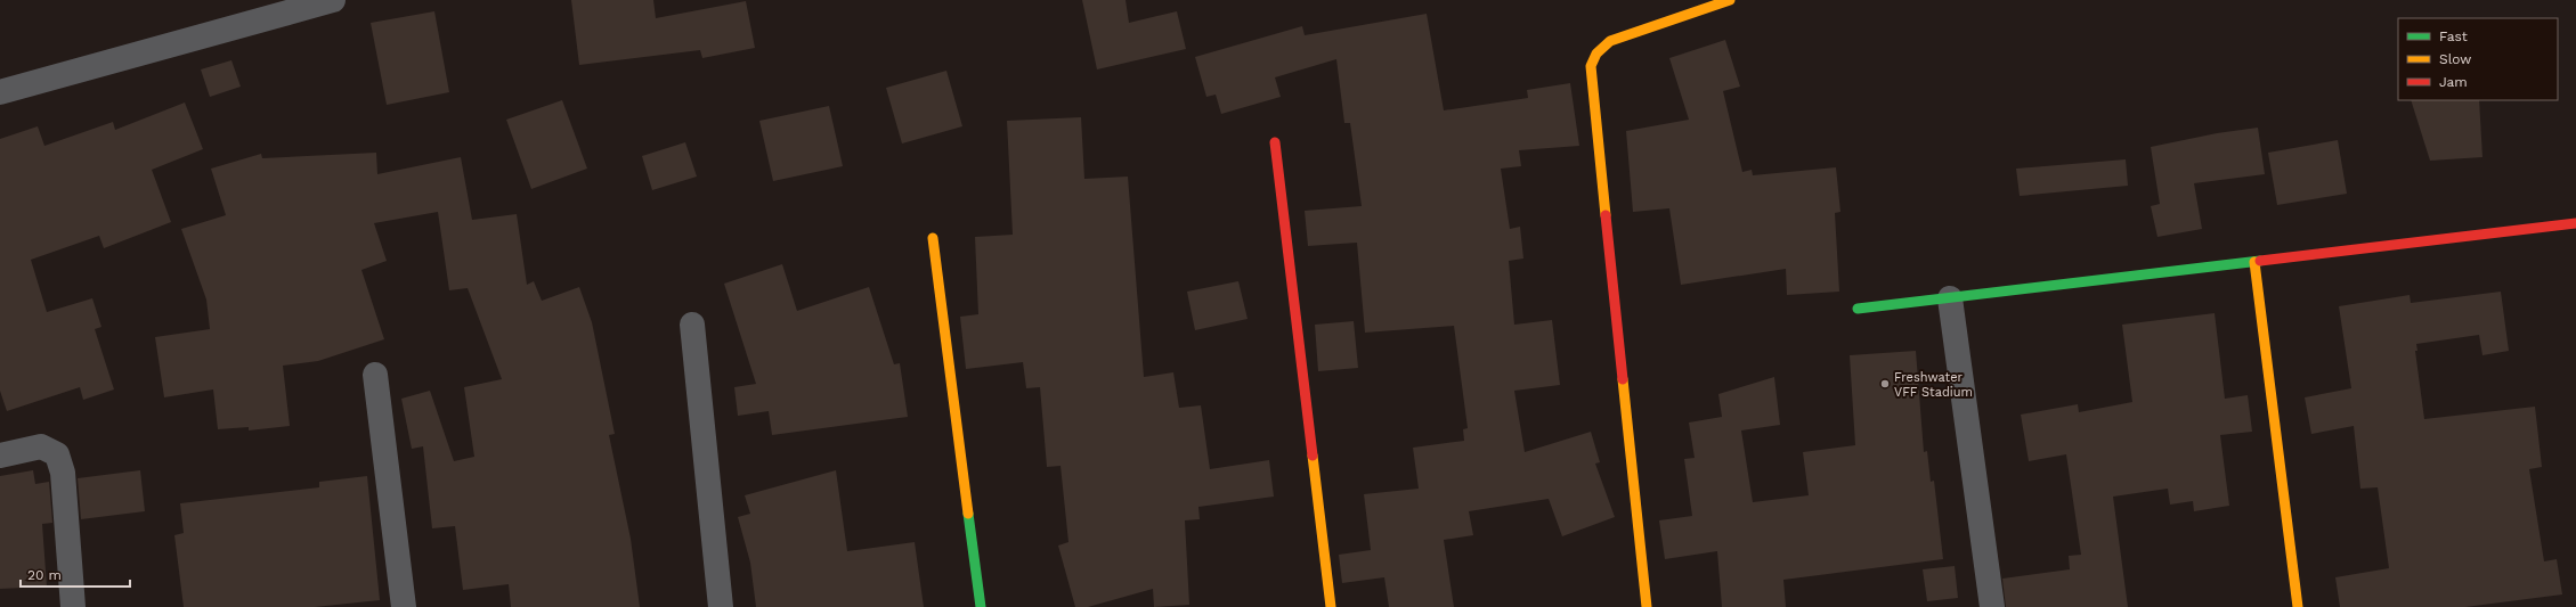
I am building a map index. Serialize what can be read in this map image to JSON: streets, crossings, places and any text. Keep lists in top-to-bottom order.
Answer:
{
  "places": ["Freshwater VFF Stadium"],
  "legend": ["Fast", "Slow", "Jam"],
  "scale_bar": "20 m"
}
